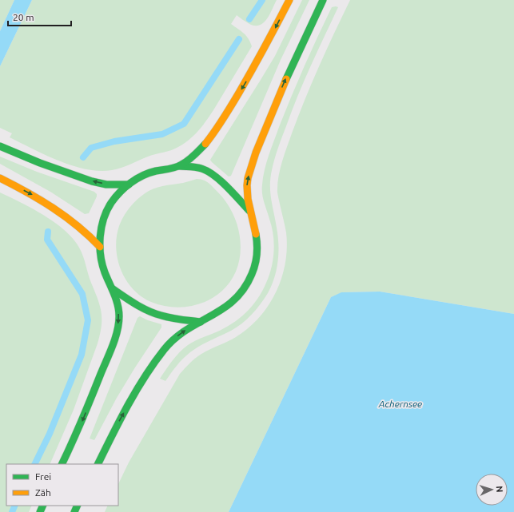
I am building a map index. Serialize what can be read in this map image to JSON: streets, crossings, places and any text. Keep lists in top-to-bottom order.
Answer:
{
  "water": ["Achernsee"],
  "legend": ["Frei", "Zäh"],
  "scale_bar": "20 m",
  "north": "right"
}
